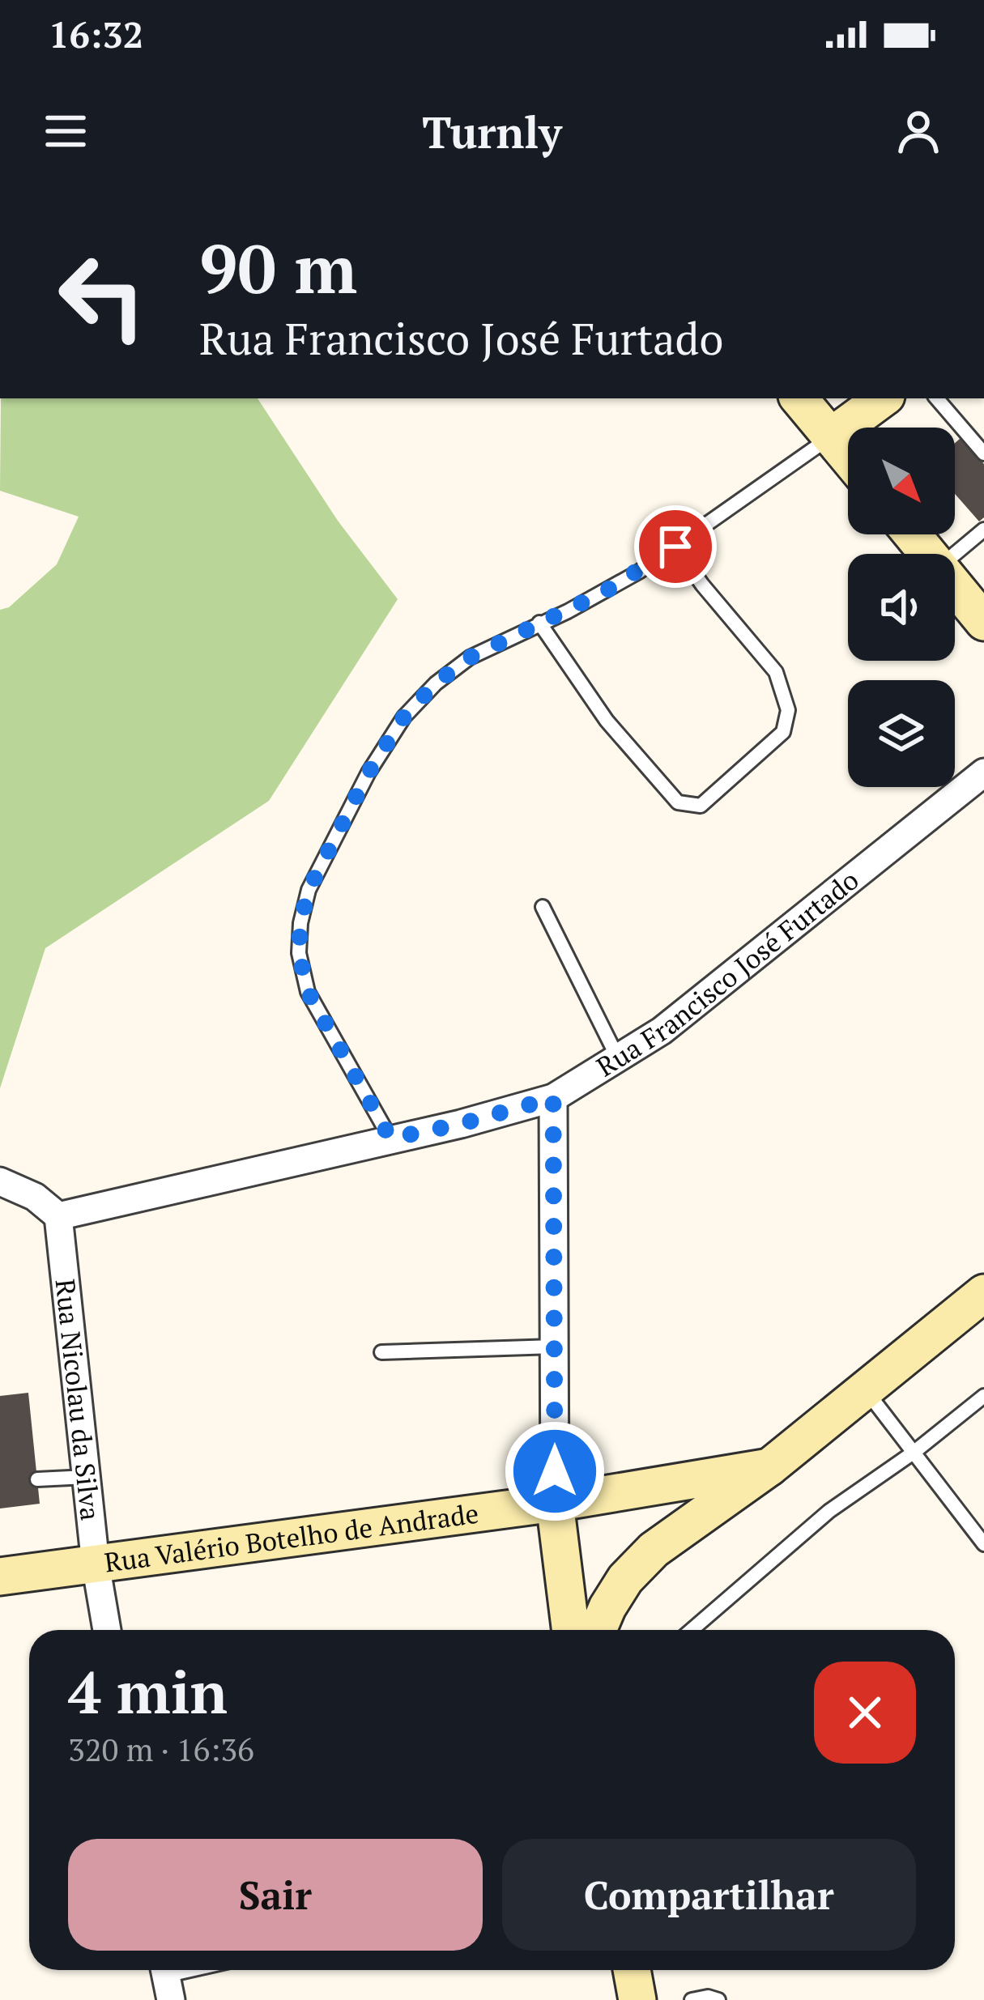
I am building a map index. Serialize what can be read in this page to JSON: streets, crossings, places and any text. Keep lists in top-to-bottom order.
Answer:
{
  "streets": {
    "main road": ["Rua Valério Botelho de Andrade"],
    "street": ["Rua Francisco José Furtado", "Rua Nicolau da Silva"]
  },
  "crossings": [
    ["Rua Francisco José Furtado", "Rua Nicolau da Silva"],
    ["Rua Nicolau da Silva", "Rua Valério Botelho de Andrade"]
  ],
  "north": "bottom right",
  "page": {
    "status": "16:32",
    "header": "Turnly",
    "turn": ["90 m", "Rua Francisco José Furtado"],
    "heading": ["4 min", "320 m · 16:36"],
    "buttons": ["Sair", "Compartilhar"]
  }
}
